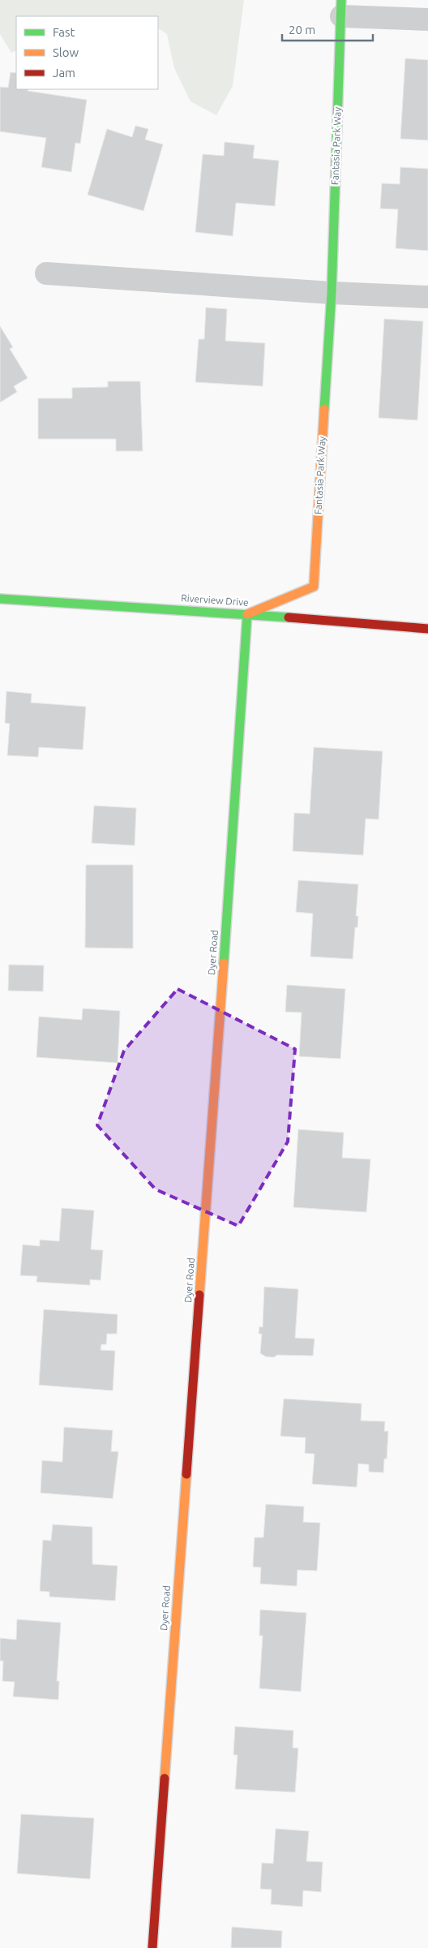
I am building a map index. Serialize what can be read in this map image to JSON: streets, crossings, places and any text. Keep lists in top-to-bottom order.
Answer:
{
  "streets": {
    "street": ["Fantasia Park Way", "Riverview Drive", "Dyer Road"]
  },
  "crossings": [
    ["Fantasia Park Way", "Riverview Drive"],
    ["Fantasia Park Way", "Dyer Road"],
    ["Riverview Drive", "Dyer Road"]
  ],
  "legend": ["Fast", "Slow", "Jam"],
  "scale_bar": "20 m"
}
